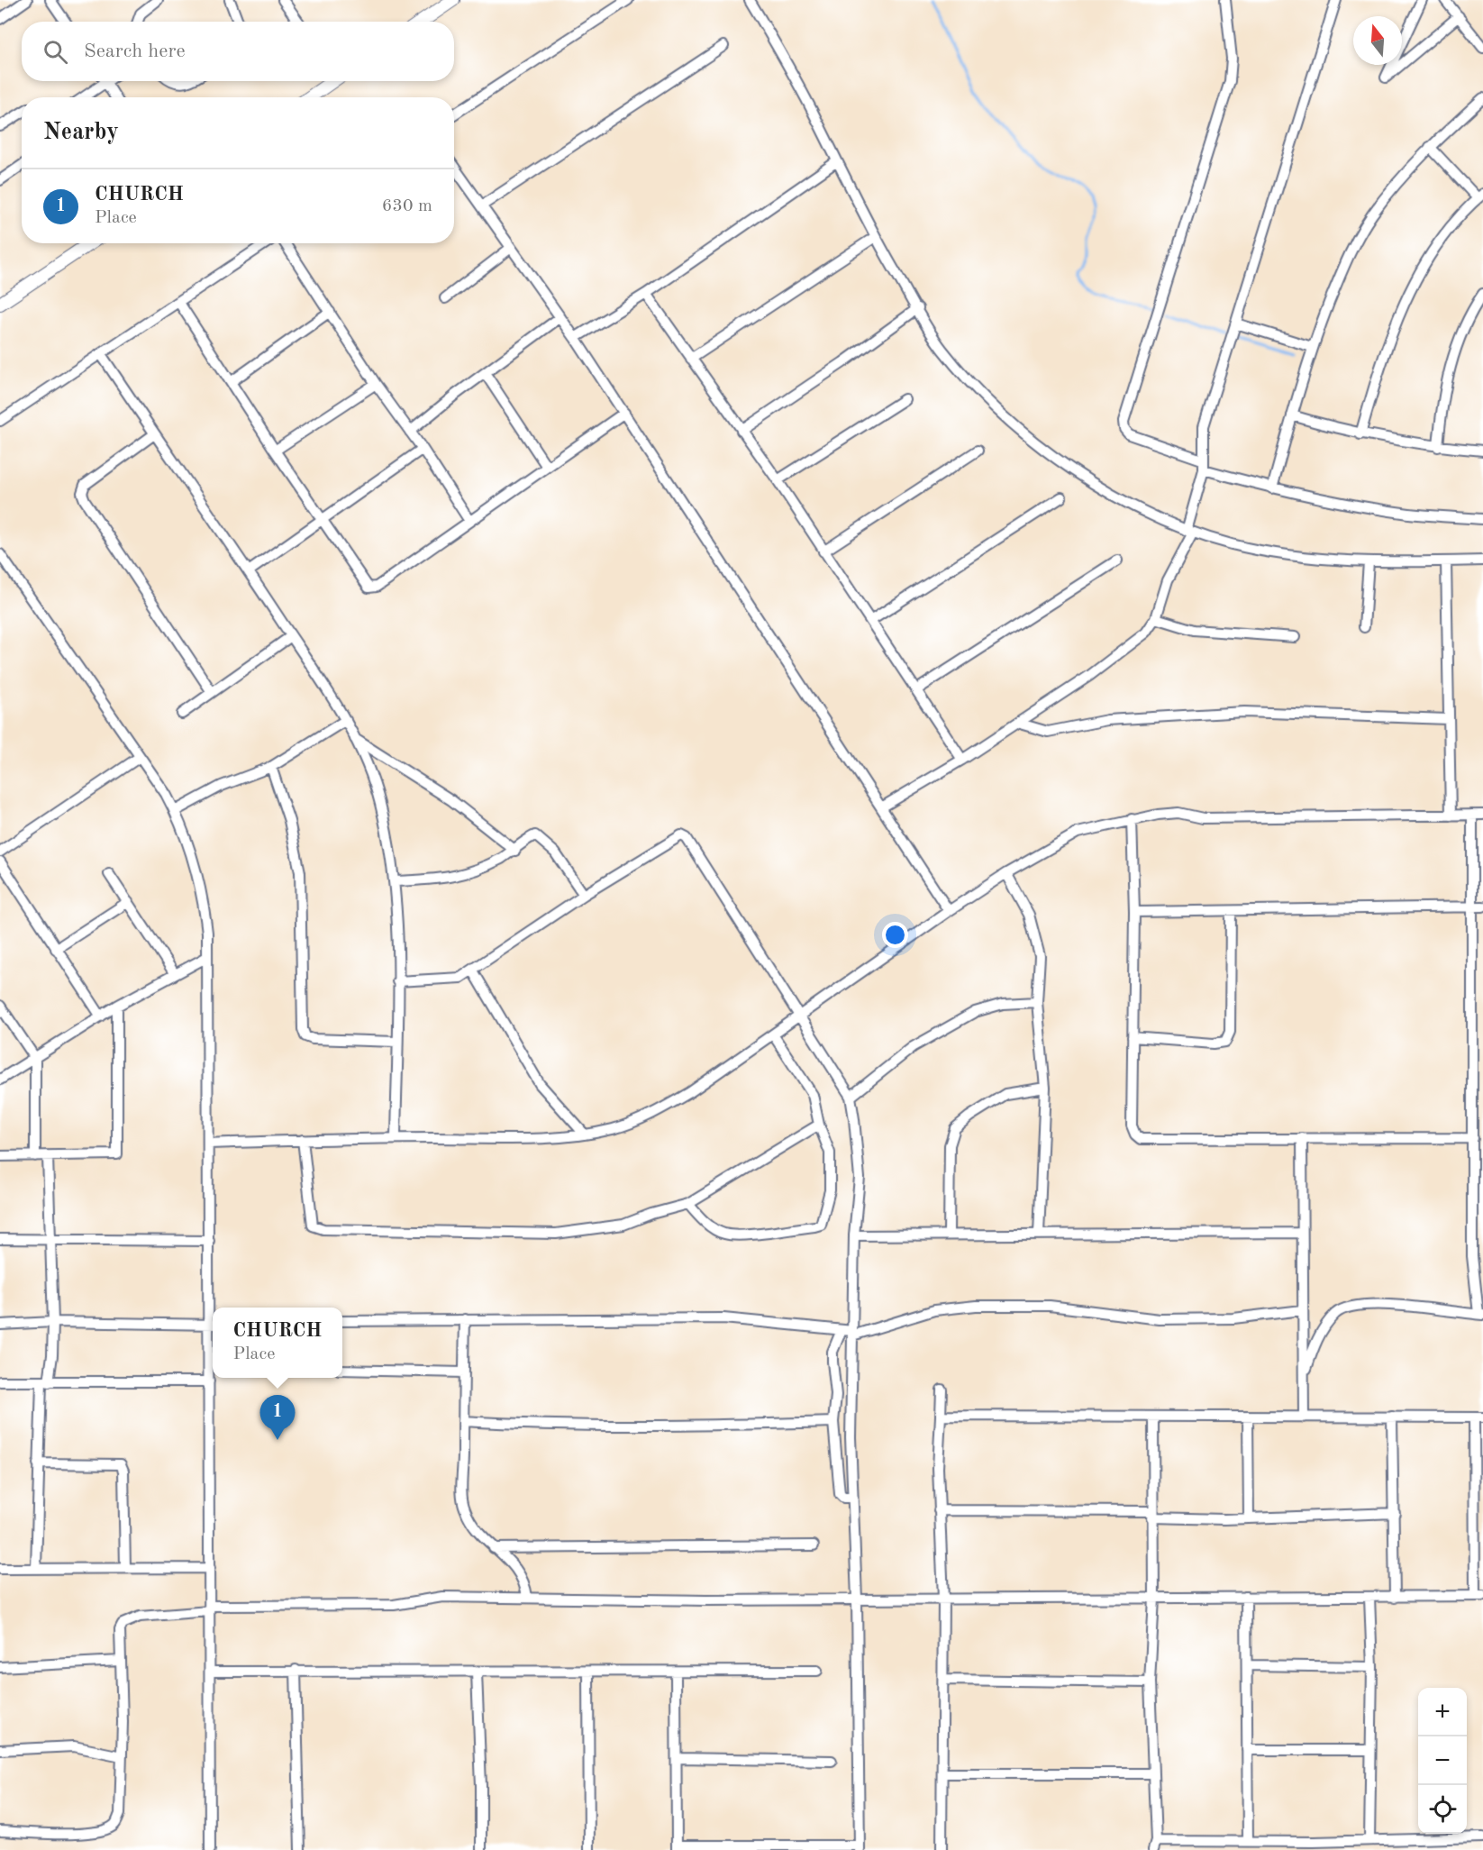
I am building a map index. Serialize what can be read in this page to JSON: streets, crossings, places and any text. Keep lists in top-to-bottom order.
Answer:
{
  "north": "top",
  "page": {
    "search": "Search here",
    "heading": "Nearby",
    "list": [
      {
        "mark": "1",
        "name": "CHURCH",
        "note": "Place",
        "value": "630 m"
      }
    ],
    "popup": ["CHURCH", "Place"],
    "pins": "1",
    "map_buttons": ["+", "−"]
  }
}
